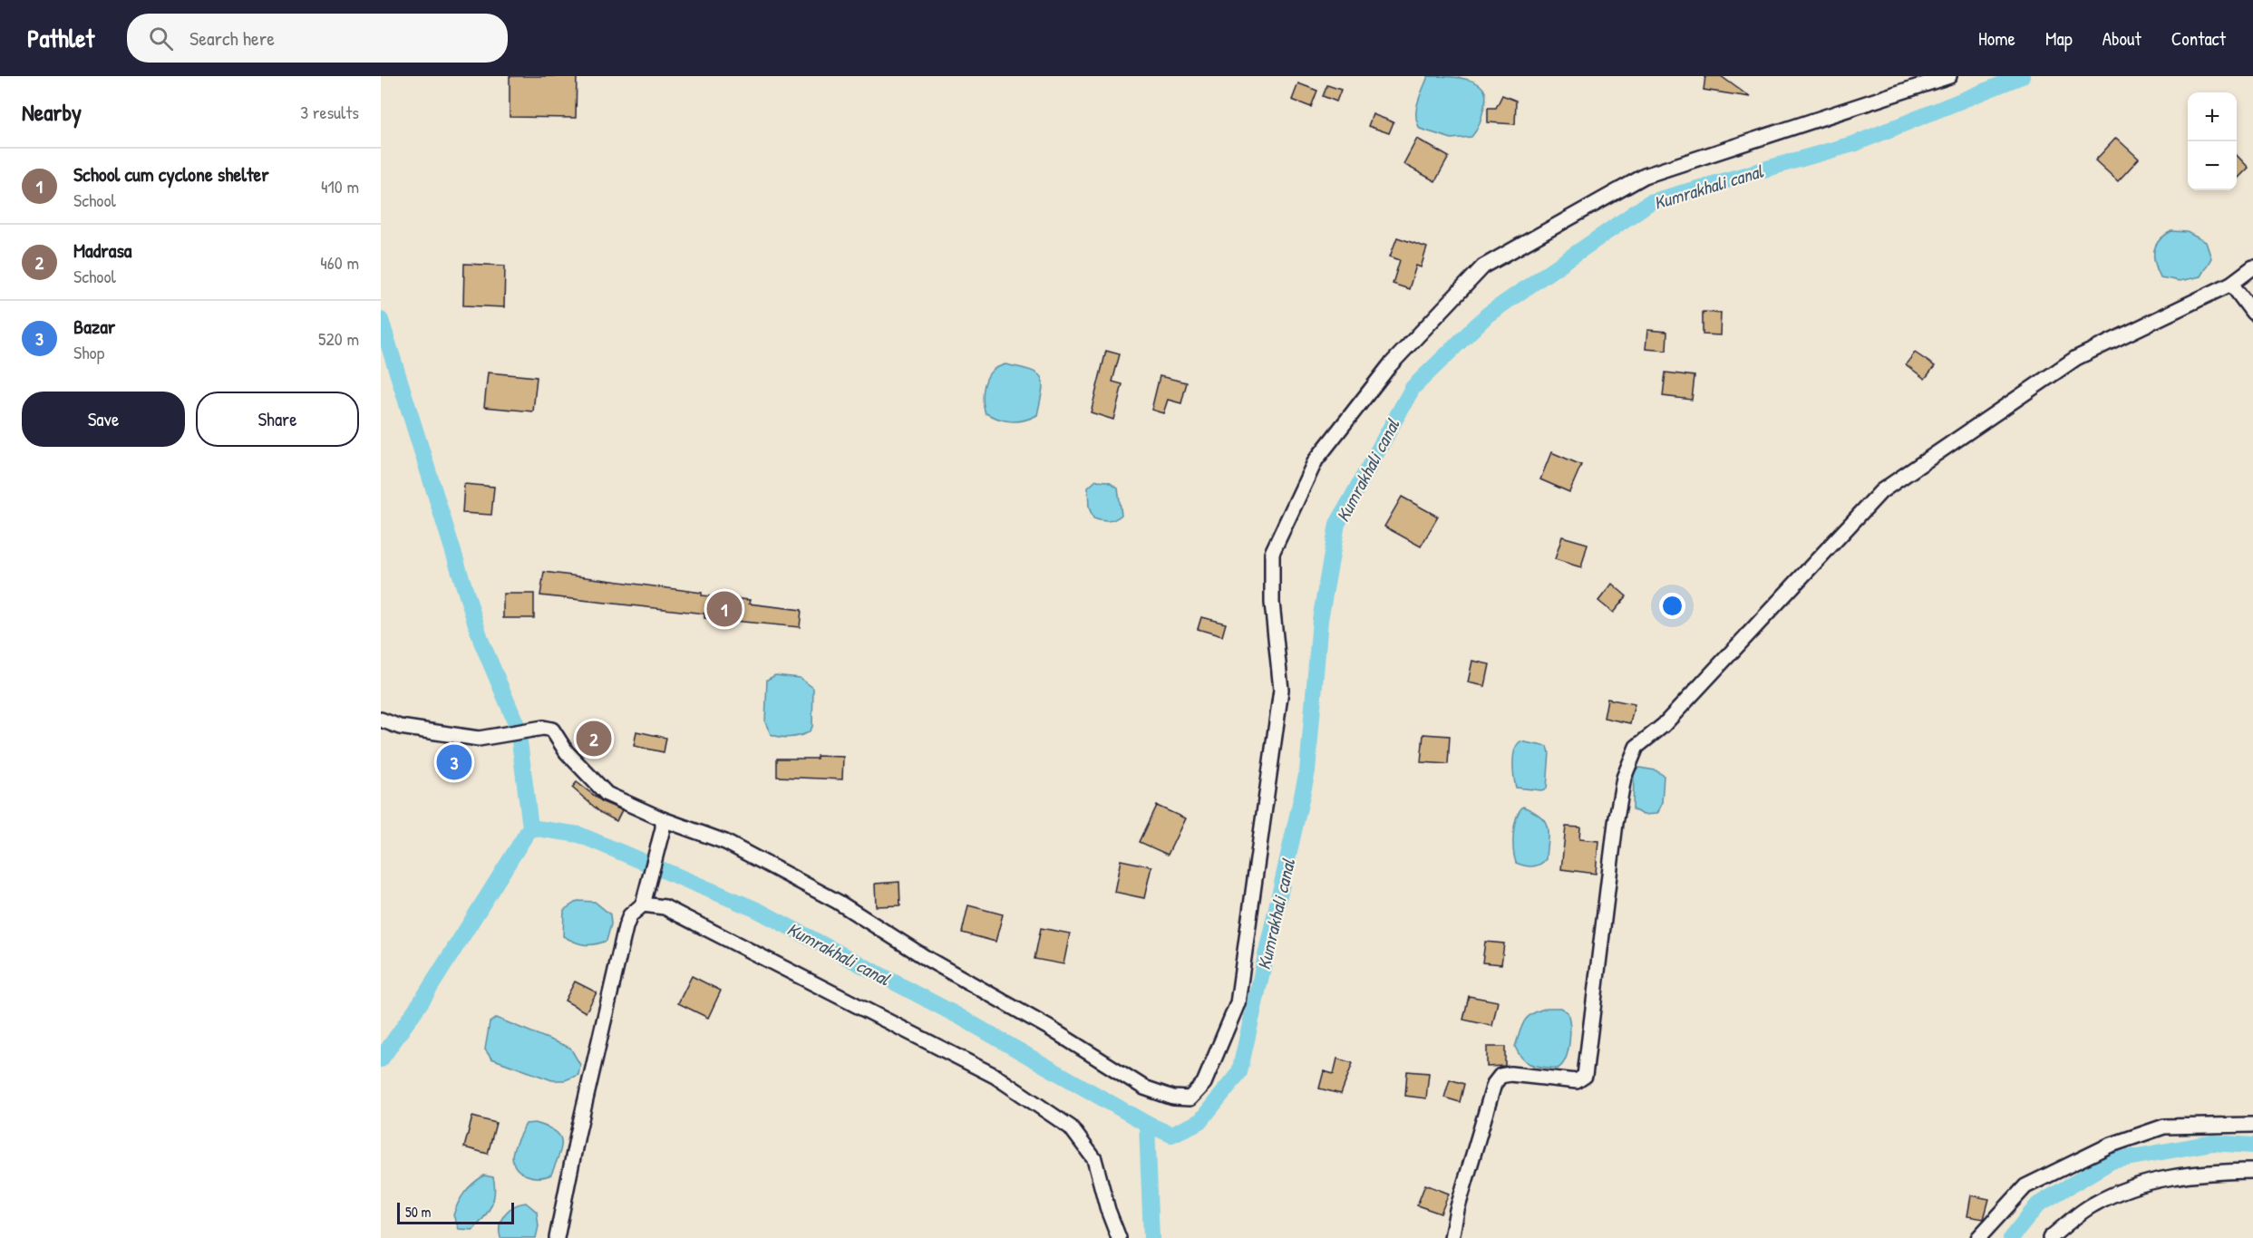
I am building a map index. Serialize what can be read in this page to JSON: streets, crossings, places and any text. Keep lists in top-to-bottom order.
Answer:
{
  "water": ["Kumrakhali canal"],
  "scale_bar": "50 m",
  "page": {
    "header": "Pathlet",
    "search": "Search here",
    "nav": [
      "Home",
      "Map",
      "About",
      "Contact"
    ],
    "heading": ["Nearby", "3 results"],
    "map_buttons": ["+", "−"],
    "list": [
      {
        "mark": "1",
        "name": "School cum cyclone shelter",
        "note": "School",
        "value": "410 m"
      },
      {
        "mark": "2",
        "name": "Madrasa",
        "note": "School",
        "value": "460 m"
      },
      {
        "mark": "3",
        "name": "Bazar",
        "note": "Shop",
        "value": "520 m"
      }
    ],
    "buttons": ["Save", "Share"],
    "pins": ["1", "2", "3"],
    "scale": "50 m"
  }
}
